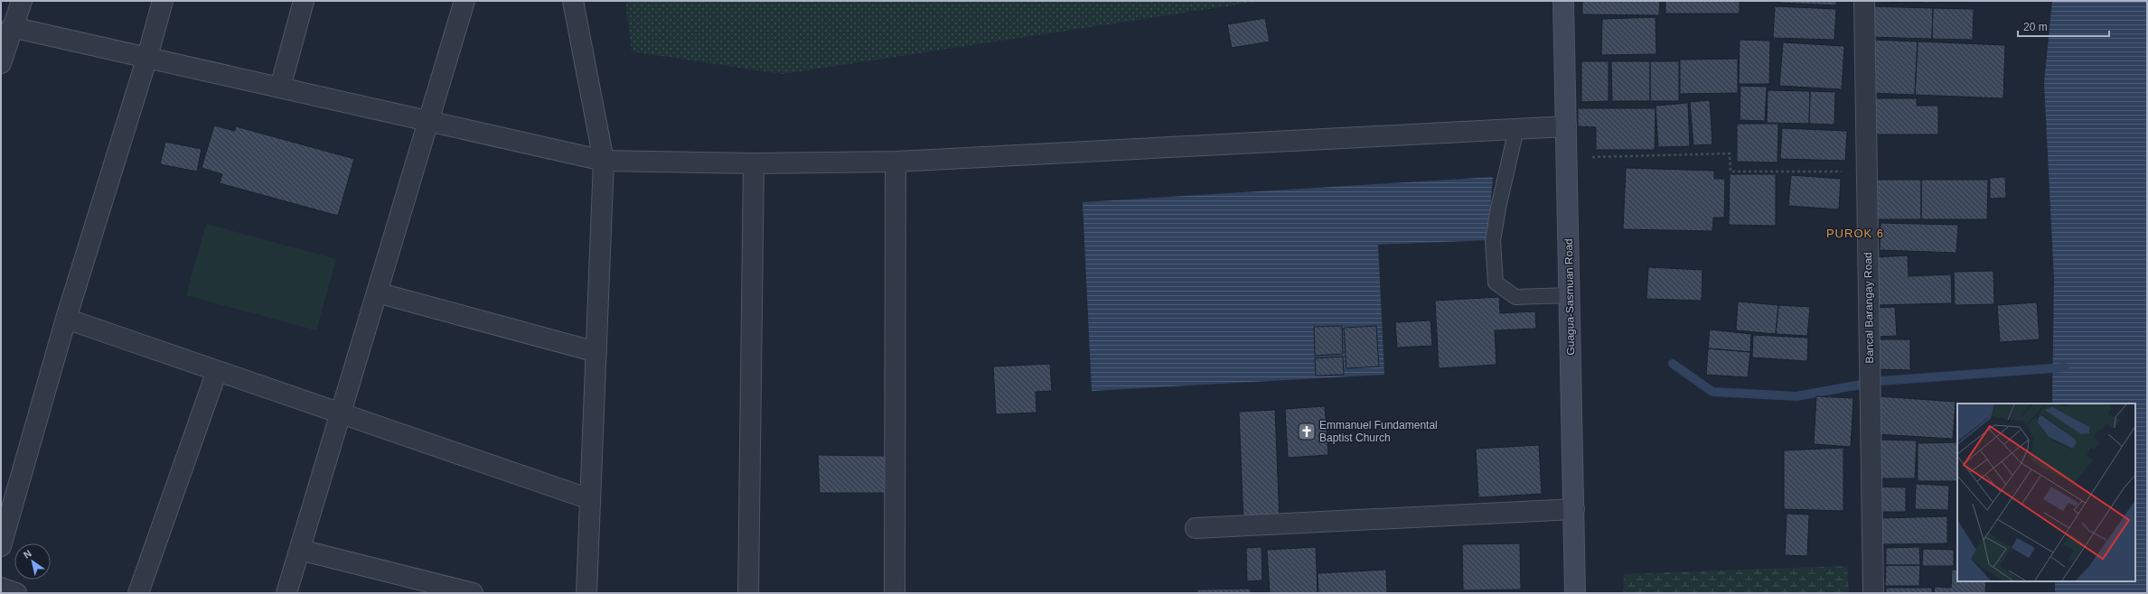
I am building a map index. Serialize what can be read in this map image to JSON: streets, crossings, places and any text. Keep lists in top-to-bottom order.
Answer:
{
  "streets": {
    "main road": ["Guagua-Sasmuan Road"],
    "street": ["Bancal Barangay Road"]
  },
  "districts": ["PUROK 6"],
  "places": {
    "church": ["Emmanuel Fundamental Baptist Church"]
  },
  "scale_bar": "20 m",
  "north": "top left"
}
